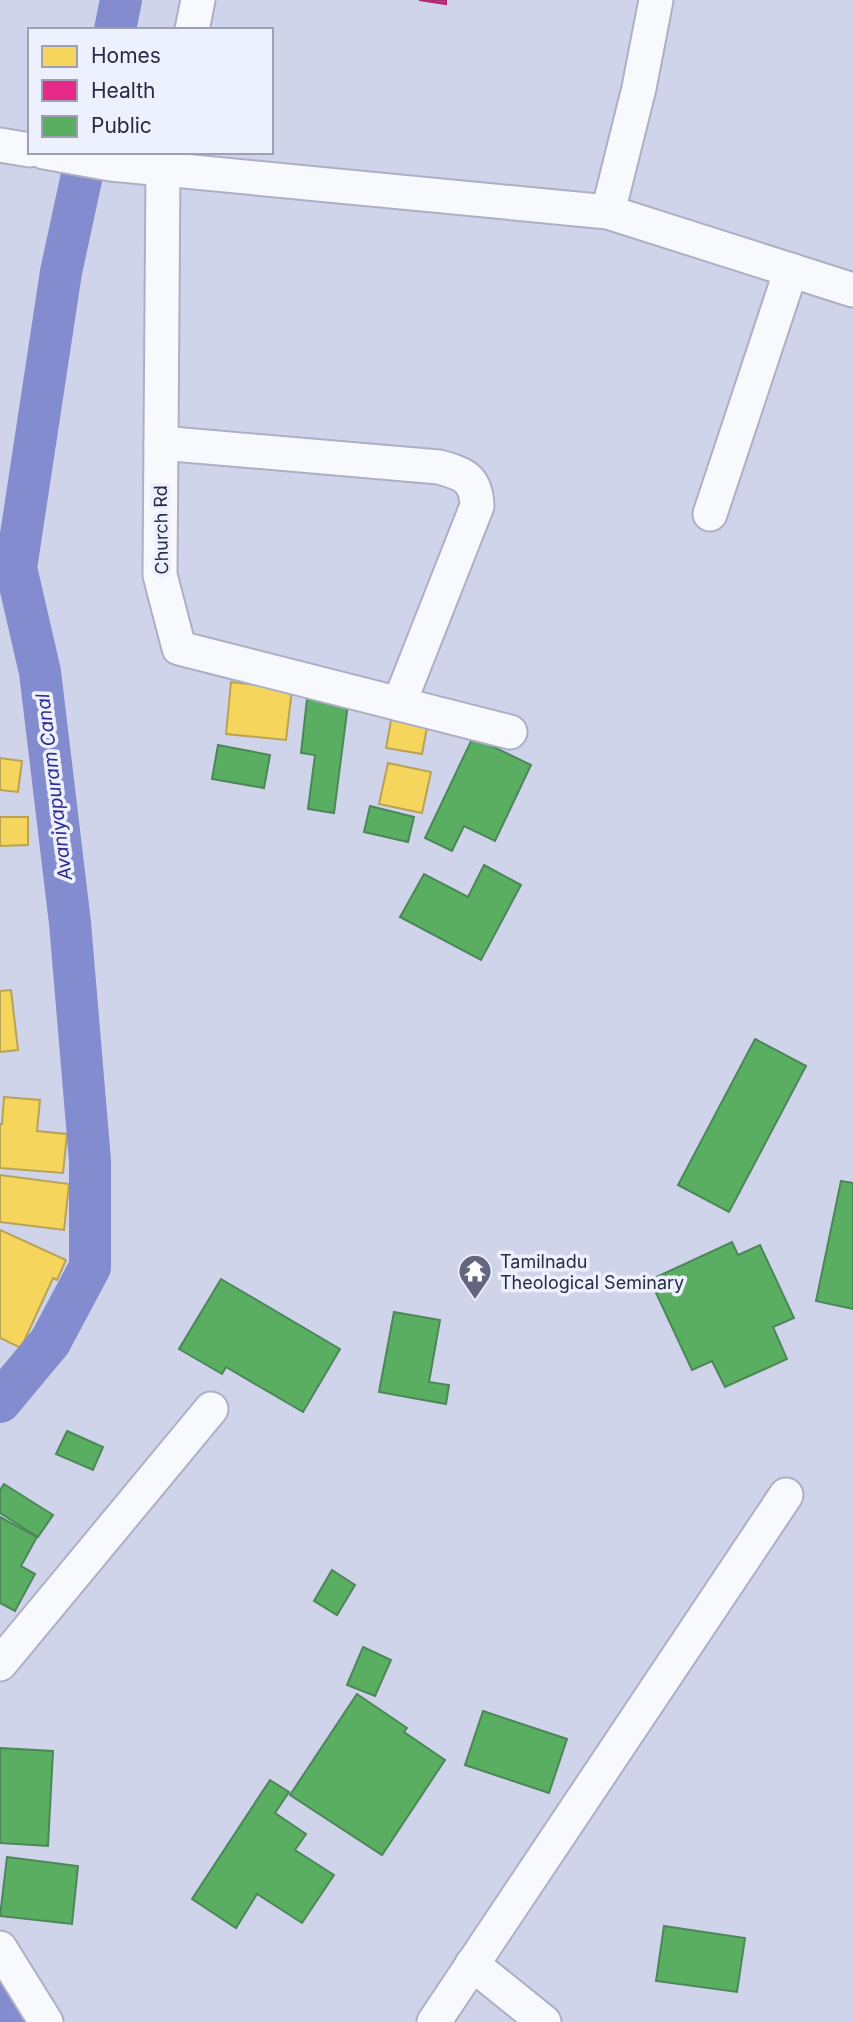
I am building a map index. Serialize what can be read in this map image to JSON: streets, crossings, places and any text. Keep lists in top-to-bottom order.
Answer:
{
  "streets": {
    "street": ["Church Rd"]
  },
  "water": ["Avaniyapuram Canal"],
  "places": {
    "temple": ["Tamilnadu Theological Seminary"]
  },
  "legend": ["Homes", "Health", "Public"]
}
